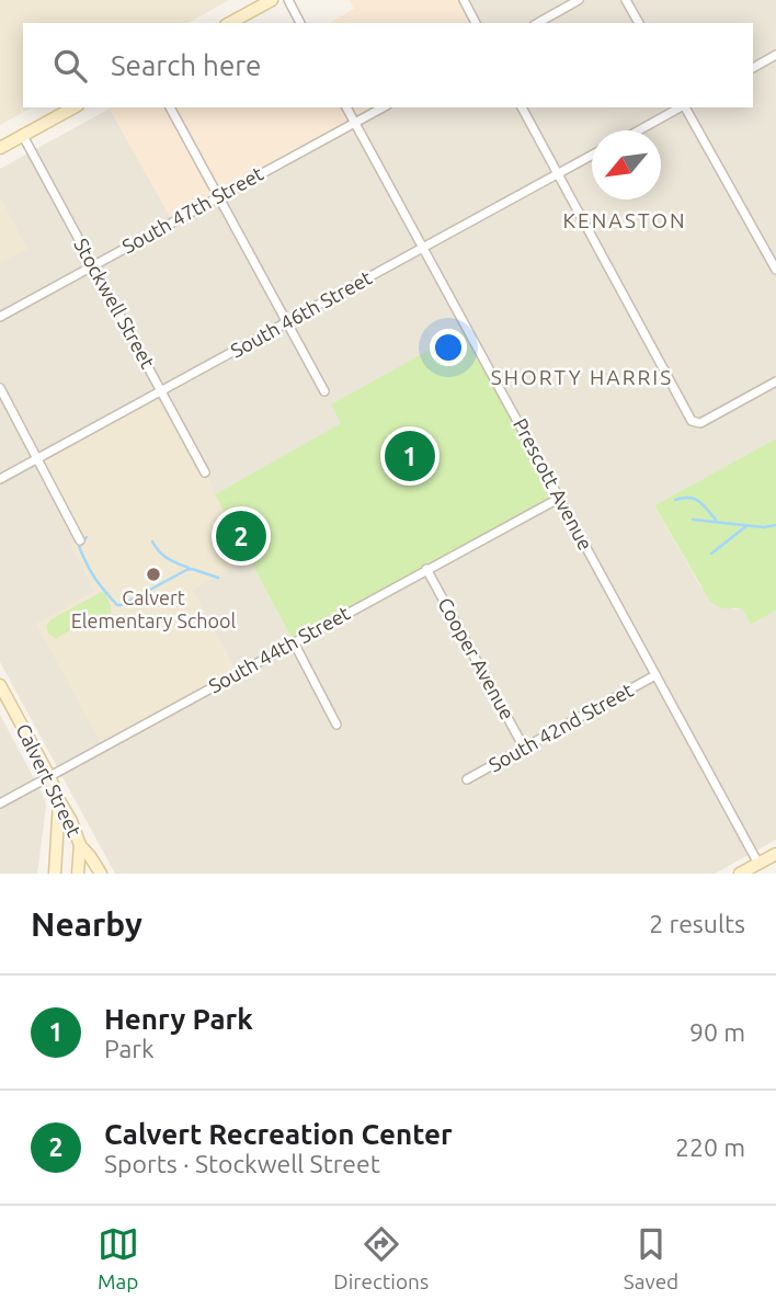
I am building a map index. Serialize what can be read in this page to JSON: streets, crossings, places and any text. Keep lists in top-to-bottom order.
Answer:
{
  "streets": {
    "main road": ["Calvert Street"],
    "street": [
      "South 47th Street",
      "Stockwell Street",
      "South 46th Street",
      "Prescott Avenue",
      "South 44th Street",
      "Cooper Avenue",
      "South 42nd Street"
    ]
  },
  "crossings": [
    ["South 47th Street", "Stockwell Street"],
    ["South 47th Street", "Prescott Avenue"],
    ["Stockwell Street", "South 46th Street"],
    ["South 46th Street", "Prescott Avenue"],
    ["Prescott Avenue", "South 44th Street"],
    ["Prescott Avenue", "South 42nd Street"],
    ["South 44th Street", "Cooper Avenue"],
    ["South 44th Street", "Calvert Street"],
    ["Cooper Avenue", "South 42nd Street"]
  ],
  "districts": ["KENASTON", "SHORTY HARRIS"],
  "places": ["Calvert Elementary School"],
  "north": "bottom left",
  "page": {
    "search": "Search here",
    "pins": ["1", "2"],
    "heading": ["Nearby", "2 results"],
    "list": [
      {
        "mark": "1",
        "name": "Henry Park",
        "note": "Park",
        "value": "90 m"
      },
      {
        "mark": "2",
        "name": "Calvert Recreation Center",
        "note": "Sports · Stockwell Street",
        "value": "220 m"
      }
    ],
    "nav": ["Map", "Directions", "Saved"]
  }
}
